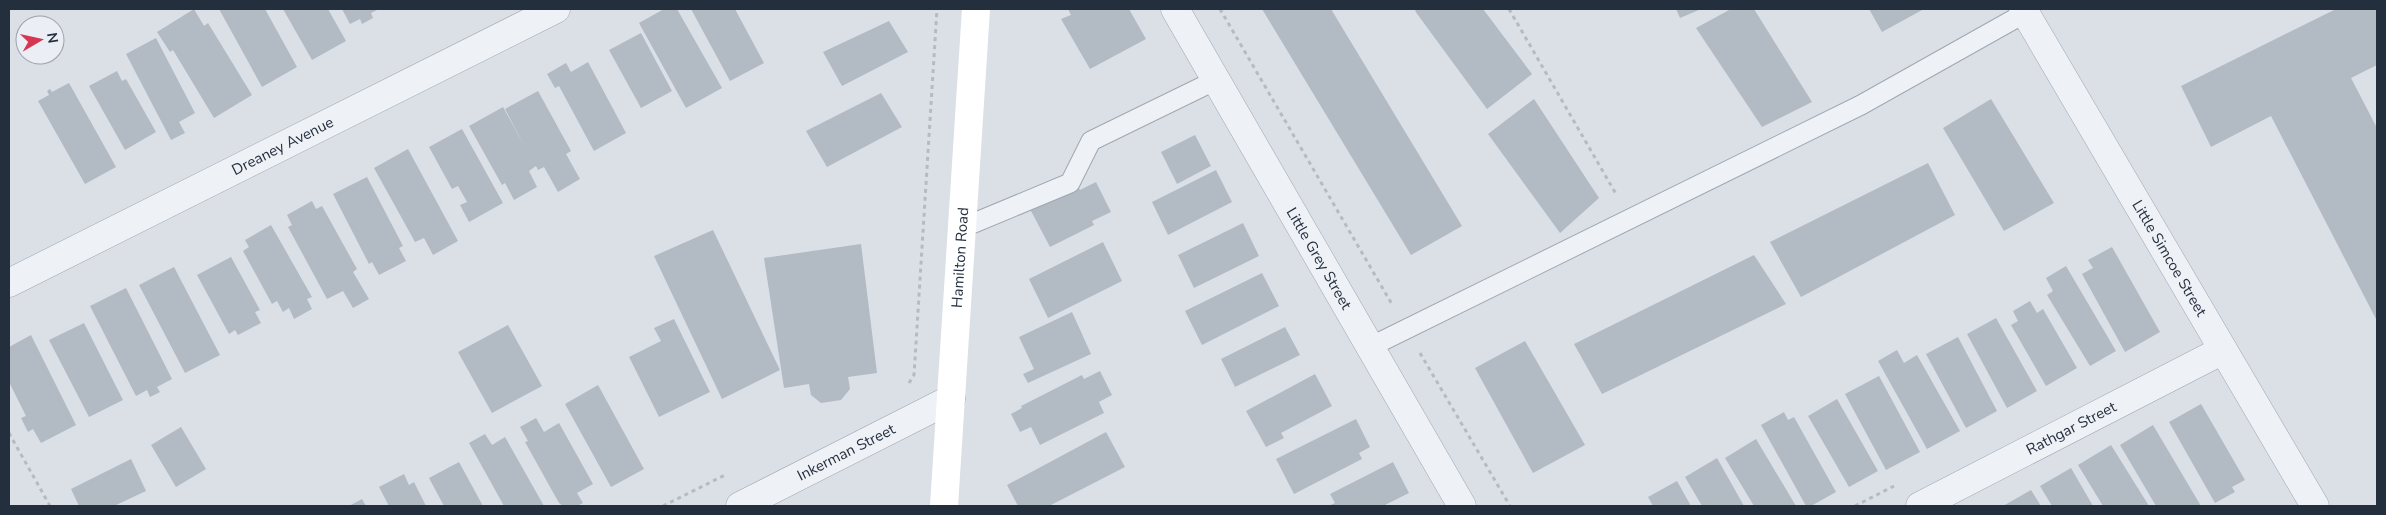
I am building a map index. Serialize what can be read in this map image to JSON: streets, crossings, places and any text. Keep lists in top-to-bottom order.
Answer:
{
  "streets": {
    "main road": ["Hamilton Road"],
    "street": [
      "Dreaney Avenue",
      "Little Grey Street",
      "Little Simcoe Street",
      "Rathgar Street",
      "Inkerman Street"
    ]
  },
  "crossings": [
    ["Hamilton Road", "Inkerman Street"],
    ["Little Simcoe Street", "Rathgar Street"]
  ],
  "north": "right"
}
